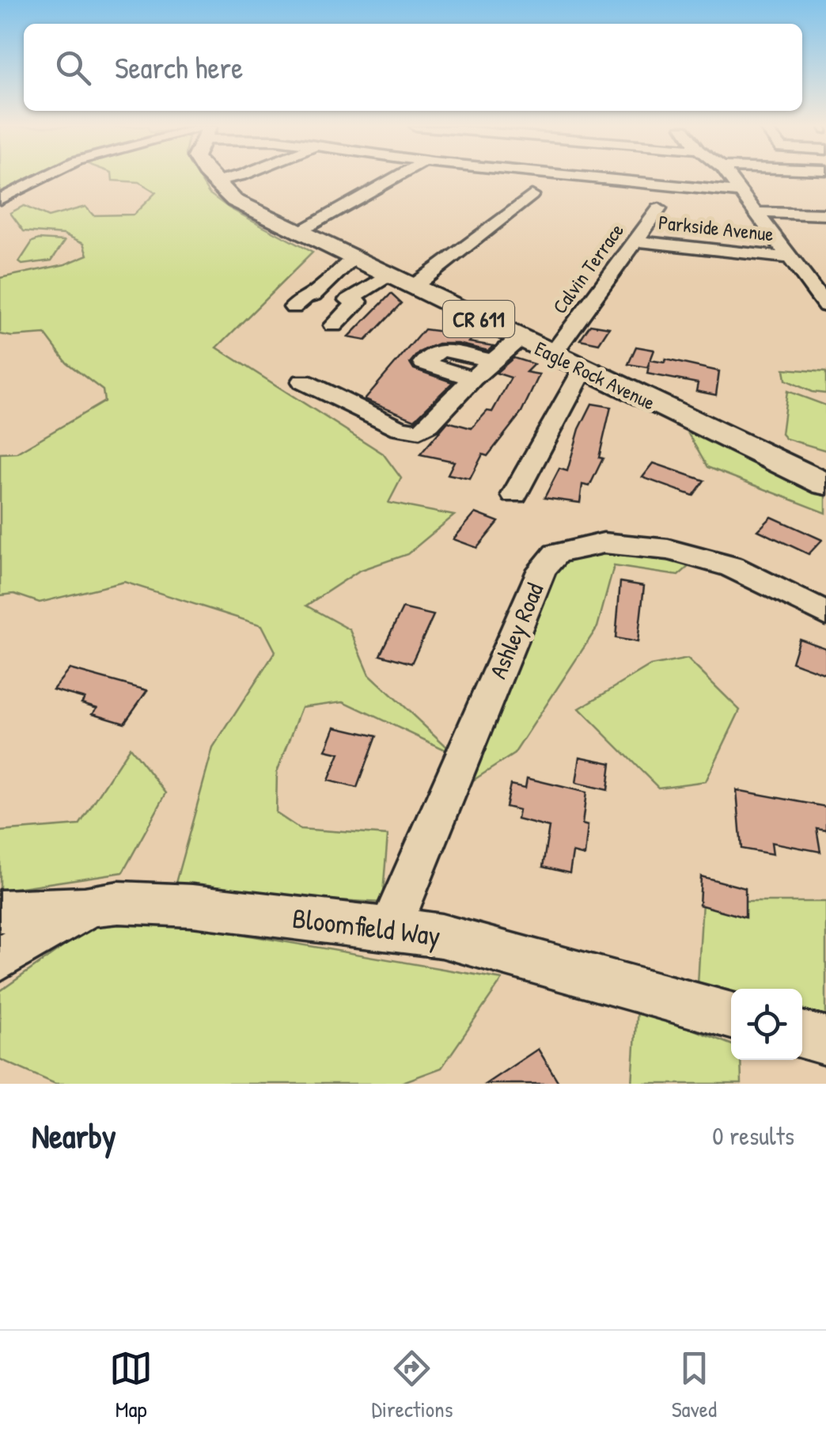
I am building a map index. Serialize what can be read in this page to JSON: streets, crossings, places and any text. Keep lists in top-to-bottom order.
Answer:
{
  "streets": {
    "main road": ["CR 611", "Eagle Rock Avenue"],
    "street": [
      "Parkside Avenue",
      "Calvin Terrace",
      "Ashley Road",
      "Bloomfield Way"
    ]
  },
  "crossings": [
    ["Parkside Avenue", "Calvin Terrace"],
    ["Calvin Terrace", "Eagle Rock Avenue"],
    ["Ashley Road", "Bloomfield Way"]
  ],
  "page": {
    "search": "Search here",
    "heading": ["Nearby", "0 results"],
    "nav": ["Map", "Directions", "Saved"]
  }
}
